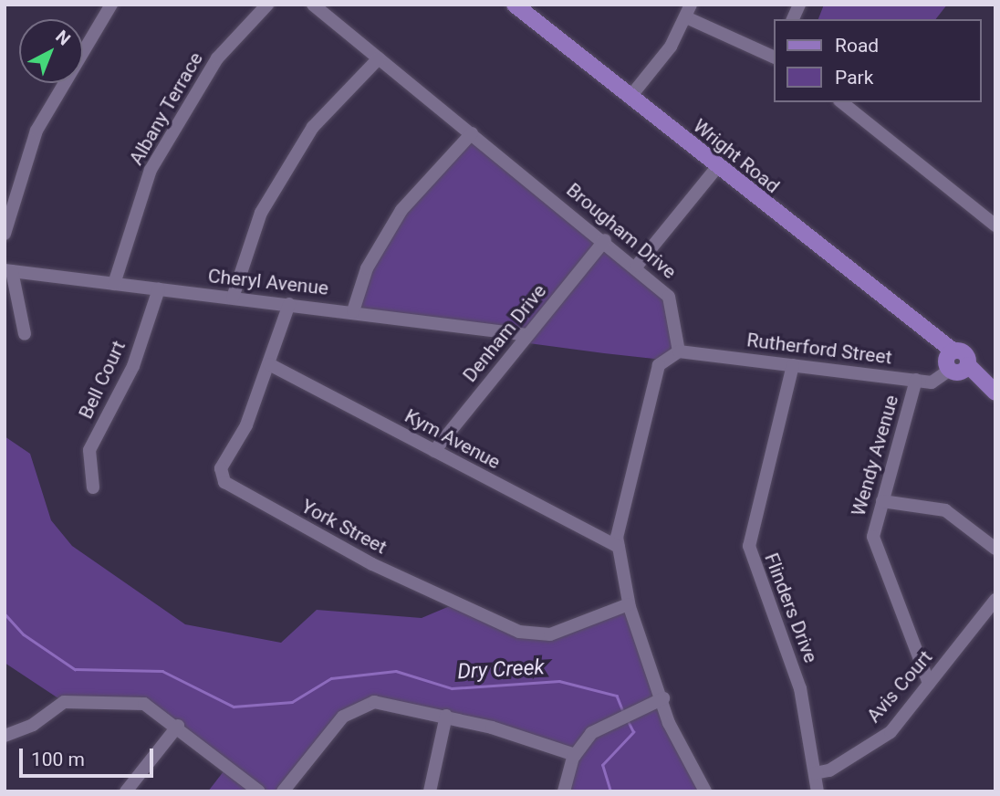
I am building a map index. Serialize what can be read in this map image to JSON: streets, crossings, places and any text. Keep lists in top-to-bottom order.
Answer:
{
  "streets": {
    "main road": ["Wright Road"],
    "street": [
      "Albany Terrace",
      "Brougham Drive",
      "Cheryl Avenue",
      "Denham Drive",
      "Rutherford Street",
      "Bell Court",
      "Kym Avenue",
      "Wendy Avenue",
      "York Street",
      "Flinders Drive",
      "Avis Court"
    ]
  },
  "crossings": [
    ["Albany Terrace", "Cheryl Avenue"],
    ["Wright Road", "Rutherford Street"],
    ["Brougham Drive", "Denham Drive"],
    ["Brougham Drive", "Rutherford Street"],
    ["Cheryl Avenue", "Denham Drive"],
    ["Cheryl Avenue", "Bell Court"],
    ["Cheryl Avenue", "York Street"],
    ["Denham Drive", "Kym Avenue"],
    ["Rutherford Street", "Wendy Avenue"],
    ["Rutherford Street", "Flinders Drive"],
    ["Kym Avenue", "York Street"],
    ["Wendy Avenue", "Avis Court"],
    ["Flinders Drive", "Avis Court"]
  ],
  "water": ["Dry Creek"],
  "legend": ["Road", "Park"],
  "scale_bar": "100 m",
  "north": "top right"
}
